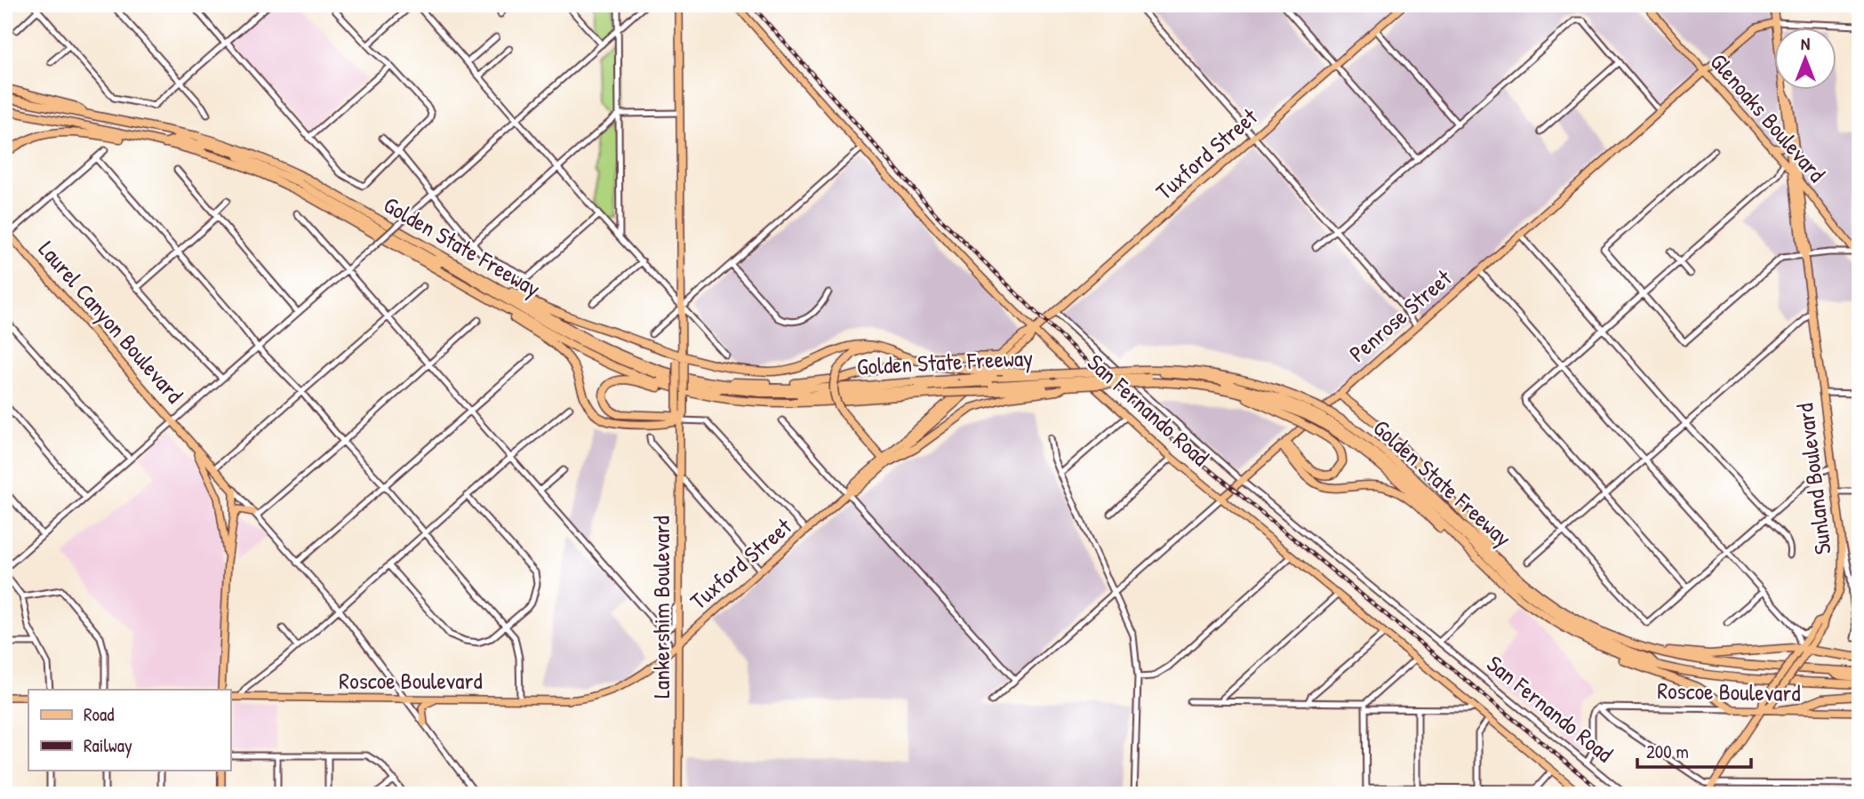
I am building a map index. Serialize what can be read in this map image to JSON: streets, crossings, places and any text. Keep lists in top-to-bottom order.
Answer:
{
  "streets": {
    "highway": ["Golden State Freeway"],
    "main road": [
      "Glenoaks Boulevard",
      "Tuxford Street",
      "Penrose Street",
      "Laurel Canyon Boulevard",
      "San Fernando Road",
      "Sunland Boulevard",
      "Lankershim Boulevard",
      "Roscoe Boulevard"
    ]
  },
  "crossings": [
    ["Glenoaks Boulevard", "Penrose Street"],
    ["Glenoaks Boulevard", "Sunland Boulevard"],
    ["Tuxford Street", "San Fernando Road"],
    ["Tuxford Street", "Lankershim Boulevard"],
    ["Tuxford Street", "Roscoe Boulevard"],
    ["Penrose Street", "San Fernando Road"],
    ["Penrose Street", "Sunland Boulevard"],
    ["Sunland Boulevard", "Roscoe Boulevard"]
  ],
  "legend": ["Road", "Railway"],
  "scale_bar": "200 m",
  "north": "top"
}
